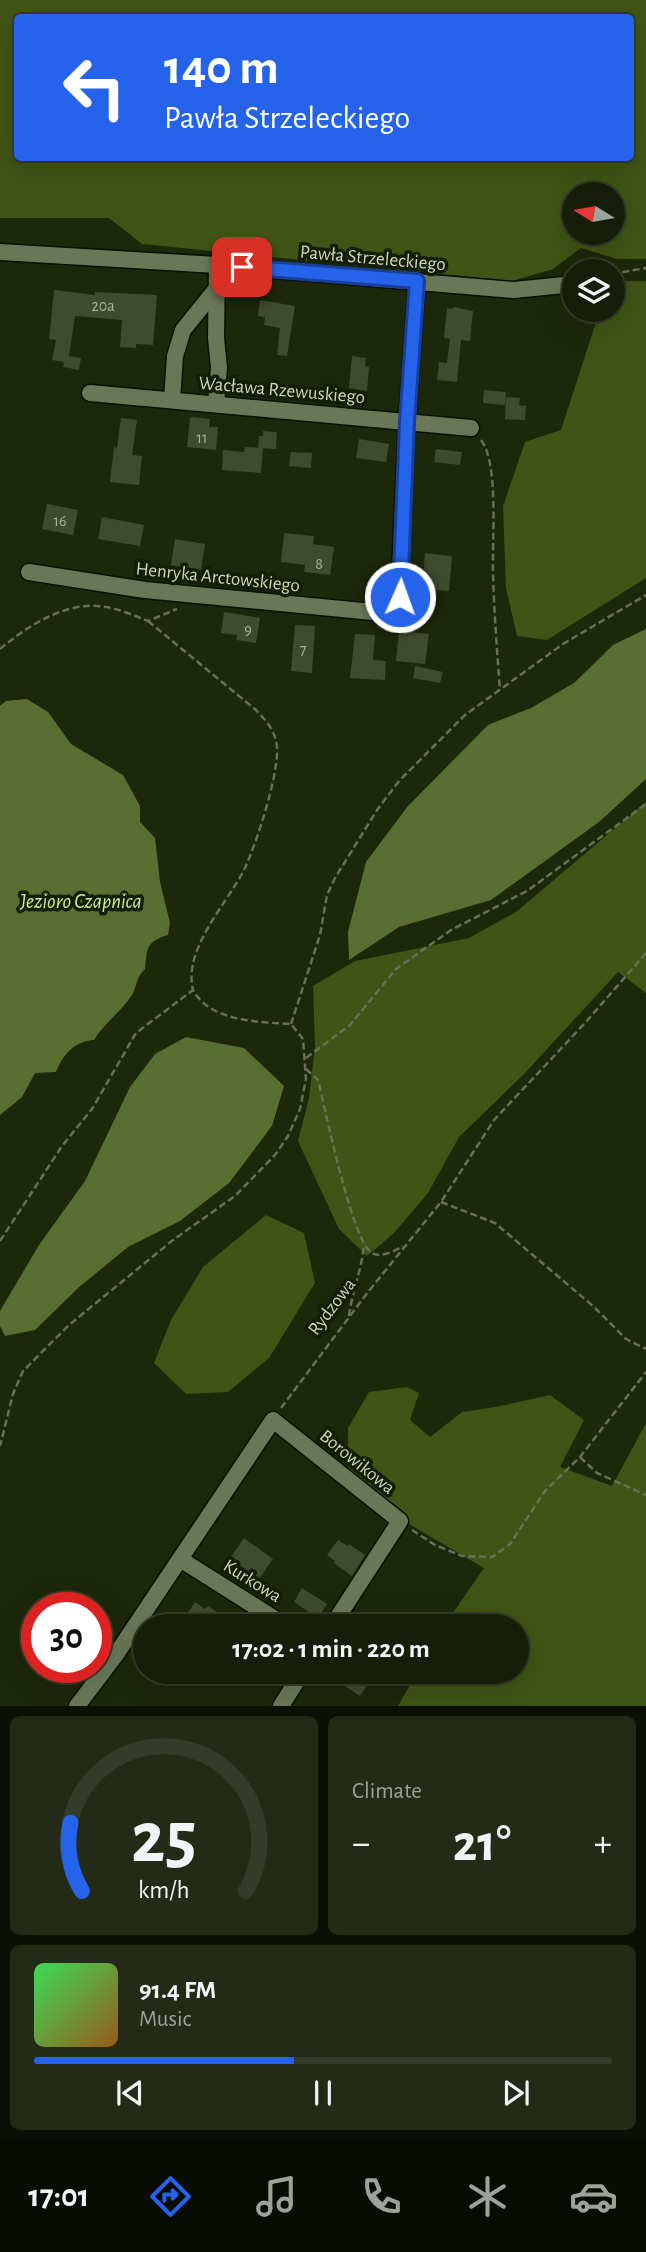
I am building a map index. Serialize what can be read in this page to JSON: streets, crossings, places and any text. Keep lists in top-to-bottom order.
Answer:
{
  "streets": {
    "street": [
      "Pawła Strzeleckiego",
      "Wacława Rzewuskiego",
      "Henryka Arctowskiego",
      "Borowikowa",
      "Kurkowa"
    ],
    "path": ["Rydzowa"]
  },
  "crossings": [
    ["Wacława Rzewuskiego", "Henryka Arctowskiego"],
    ["Rydzowa", "Borowikowa"]
  ],
  "water": ["Jezioro Czapnica"],
  "house_numbers": [
    "20a",
    "11",
    "16",
    "8",
    "9",
    "7"
  ],
  "north": "left",
  "page": {
    "turn": ["140 m", "Pawła Strzeleckiego"],
    "limit": "30",
    "trip": "17:02 · 1 min · 220 m",
    "tile": "Climate",
    "heat": ["−", "21°", "+"],
    "song": ["91.4 FM", "Music"],
    "tabs": "17:01",
    "gauge": ["25", "km/h"]
  }
}
